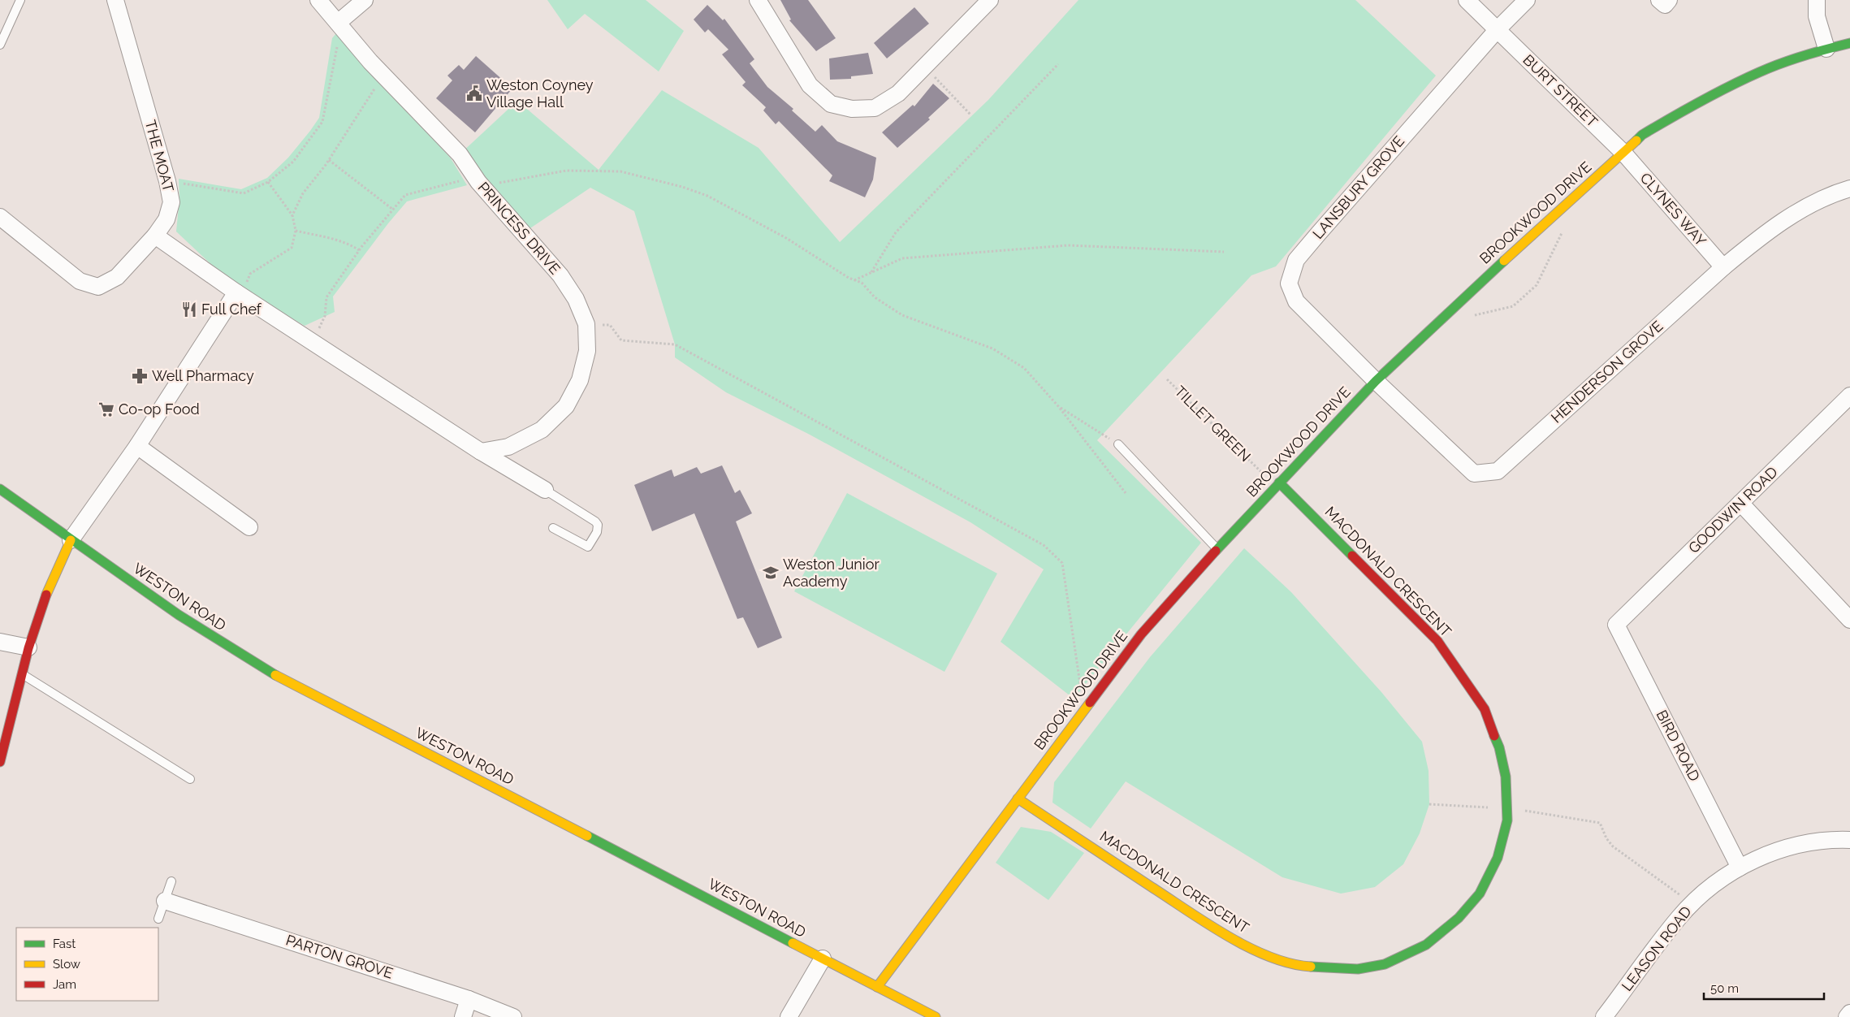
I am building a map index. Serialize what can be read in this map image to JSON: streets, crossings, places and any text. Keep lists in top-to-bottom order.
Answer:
{
  "streets": {
    "main road": ["BROOKWOOD DRIVE", "MACDONALD CRESCENT", "WESTON ROAD"],
    "street": [
      "BURT STREET",
      "THE MOAT",
      "LANSBURY GROVE",
      "CLYNES WAY",
      "PRINCESS DRIVE",
      "HENDERSON GROVE",
      "GOODWIN ROAD",
      "BIRD ROAD",
      "LEASON ROAD",
      "PARTON GROVE"
    ],
    "path": ["TILLET GREEN"]
  },
  "crossings": [
    ["BURT STREET", "LANSBURY GROVE"],
    ["BURT STREET", "CLYNES WAY"],
    ["BURT STREET", "BROOKWOOD DRIVE"],
    ["LANSBURY GROVE", "BROOKWOOD DRIVE"],
    ["LANSBURY GROVE", "HENDERSON GROVE"],
    ["CLYNES WAY", "BROOKWOOD DRIVE"],
    ["CLYNES WAY", "HENDERSON GROVE"],
    ["BROOKWOOD DRIVE", "HENDERSON GROVE"],
    ["BROOKWOOD DRIVE", "TILLET GREEN"],
    ["BROOKWOOD DRIVE", "MACDONALD CRESCENT"],
    ["BROOKWOOD DRIVE", "WESTON ROAD"],
    ["TILLET GREEN", "MACDONALD CRESCENT"],
    ["GOODWIN ROAD", "BIRD ROAD"],
    ["BIRD ROAD", "LEASON ROAD"]
  ],
  "places": {
    "public building": ["Weston Coyney Village Hall"],
    "restaurant": ["Full Chef"],
    "pharmacy": ["Well Pharmacy"],
    "supermarket": ["Co-op Food"],
    "school or university": ["Weston Junior Academy"]
  },
  "legend": ["Fast", "Slow", "Jam"],
  "scale_bar": "50 m"
}
